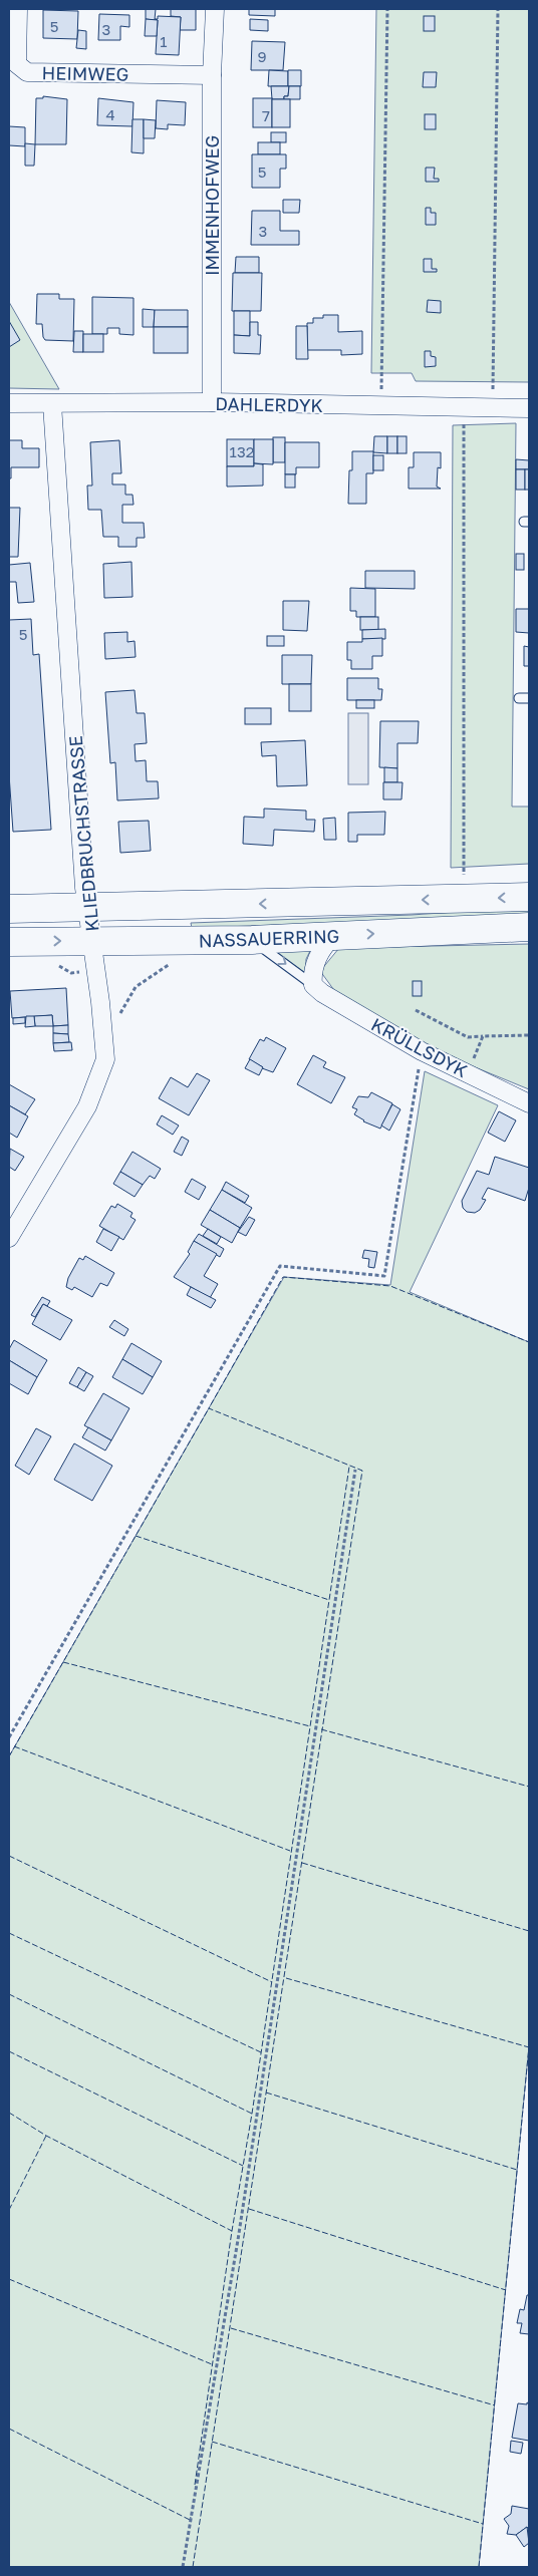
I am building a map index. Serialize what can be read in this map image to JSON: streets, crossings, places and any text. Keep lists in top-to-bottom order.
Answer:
{
  "streets": {
    "main road": ["NASSAUERRING"],
    "street": [
      "HEIMWEG",
      "IMMENHOFWEG",
      "DAHLERDYK",
      "KLIEDBRUCHSTRASSE",
      "KRÜLLSDYK"
    ]
  },
  "crossings": [
    ["HEIMWEG", "IMMENHOFWEG"],
    ["IMMENHOFWEG", "DAHLERDYK"],
    ["DAHLERDYK", "KLIEDBRUCHSTRASSE"],
    ["KLIEDBRUCHSTRASSE", "NASSAUERRING"],
    ["NASSAUERRING", "KRÜLLSDYK"]
  ],
  "house_numbers": [
    "5",
    "3",
    "1",
    "9",
    "4",
    "7",
    "5",
    "3",
    "132",
    "5"
  ]
}
